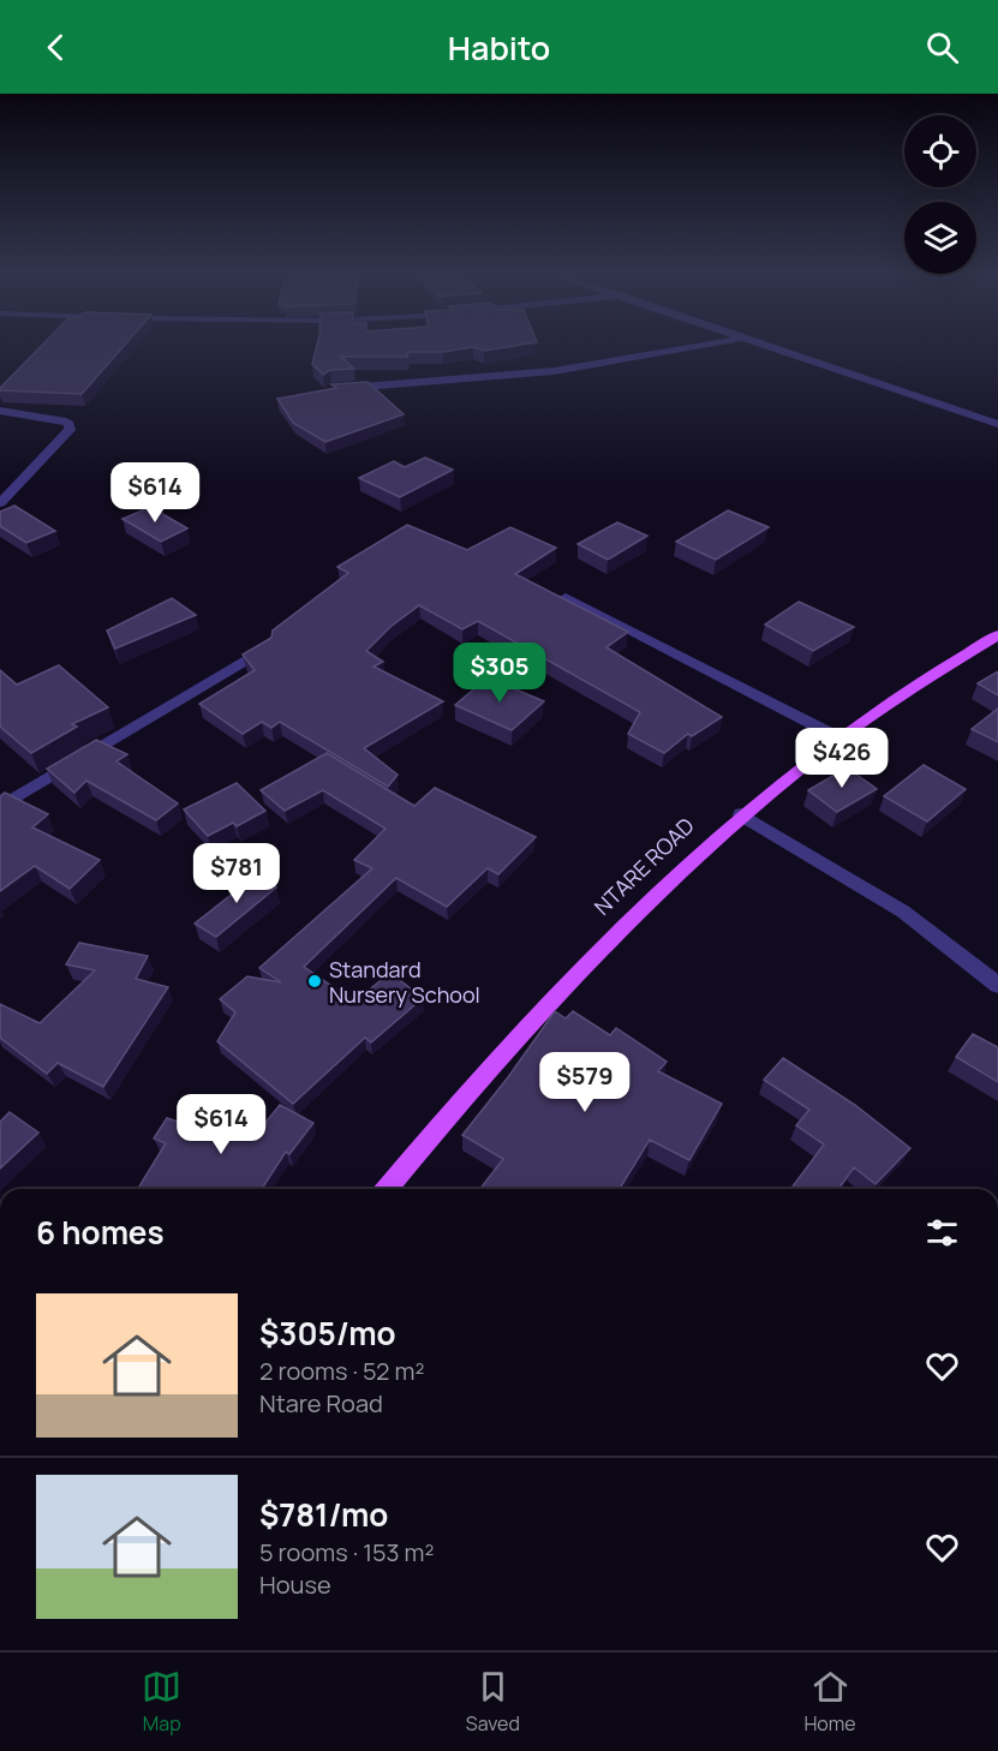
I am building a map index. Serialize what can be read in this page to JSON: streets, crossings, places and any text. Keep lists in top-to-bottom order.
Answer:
{
  "streets": {
    "main road": ["NTARE ROAD"]
  },
  "places": ["Standard Nursery School"],
  "page": {
    "header": "Habito",
    "price": [
      "$614",
      "$305",
      "$426",
      "$781",
      "$579",
      "$614"
    ],
    "heading": "6 homes",
    "list": [
      {
        "name": "$305/mo",
        "note": "2 rooms · 52 m² · Ntare Road"
      },
      {
        "name": "$781/mo",
        "note": "5 rooms · 153 m² · House"
      }
    ],
    "tabs": ["Map", "Saved", "Home"]
  }
}
